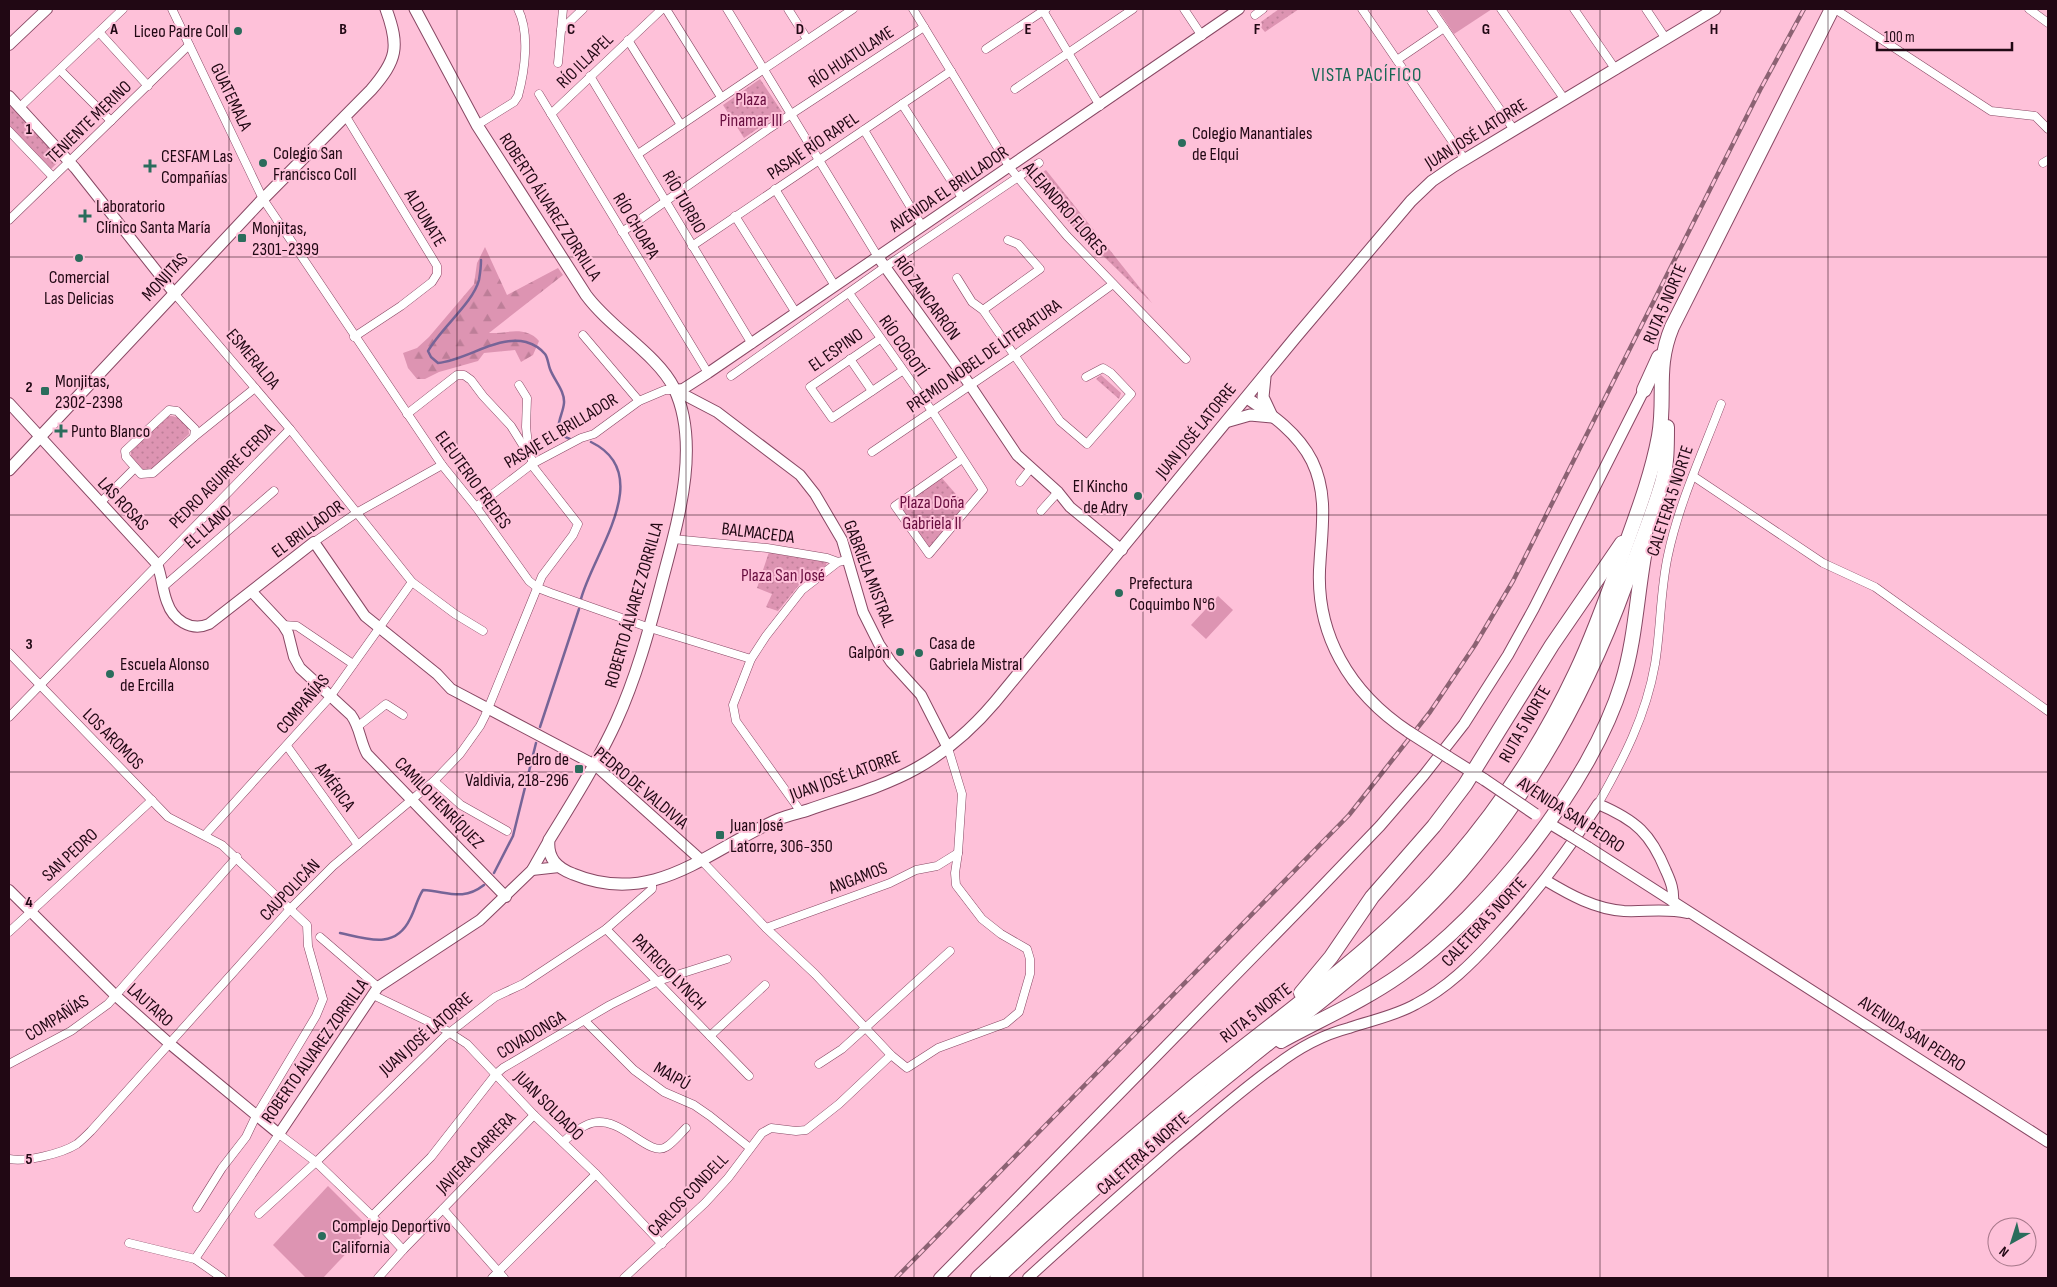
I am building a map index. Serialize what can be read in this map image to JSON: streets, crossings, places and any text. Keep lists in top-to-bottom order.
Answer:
{
  "streets": {
    "highway": ["RUTA 5 NORTE"],
    "main road": [
      "JUAN JOSÉ LATORRE",
      "ROBERTO ÁLVAREZ ZORRILLA",
      "MONJITAS",
      "AVENIDA SAN PEDRO"
    ],
    "street": [
      "RÍO HUATULAME",
      "RÍO ILLAPEL",
      "GUATEMALA",
      "TENIENTE MERINO",
      "PASAJE RÍO RAPEL",
      "AVENIDA EL BRILLADOR",
      "RÍO TURBIO",
      "ALEJANDRO FLORES",
      "ALDUNATE",
      "RÍO CHOAPA",
      "RÍO ZANCARRÓN",
      "RÍO COGOTÍ",
      "EL ESPINO",
      "PREMIO NOBEL DE LITERATURA",
      "ESMERALDA",
      "PASAJE EL BRILLADOR",
      "PEDRO AGUIRRE CERDA",
      "ELEUTERIO FREDES",
      "CALETERA 5 NORTE",
      "LAS ROSAS",
      "EL LLANO",
      "EL BRILLADOR",
      "BALMACEDA",
      "GABRIELA MISTRAL",
      "COMPAÑÍAS",
      "LOS AROMOS",
      "AMÉRICA",
      "PEDRO DE VALDIVIA",
      "CAMILO HENRÍQUEZ",
      "SAN PEDRO",
      "ANGAMOS",
      "CAUPOLICÁN",
      "PATRICIO LYNCH",
      "LAUTARO",
      "COVADONGA",
      "MAIPÚ",
      "JUAN SOLDADO",
      "JAVIERA CARRERA",
      "CARLOS CONDELL"
    ]
  },
  "crossings": [
    ["RÍO HUATULAME", "RÍO TURBIO"],
    ["RÍO HUATULAME", "ALEJANDRO FLORES"],
    ["RÍO HUATULAME", "RÍO CHOAPA"],
    ["RÍO HUATULAME", "RÍO ZANCARRÓN"],
    ["RÍO ILLAPEL", "RÍO TURBIO"],
    ["RÍO ILLAPEL", "RÍO CHOAPA"],
    ["GUATEMALA", "TENIENTE MERINO"],
    ["GUATEMALA", "MONJITAS"],
    ["GUATEMALA", "ELEUTERIO FREDES"],
    ["TENIENTE MERINO", "ESMERALDA"],
    ["JUAN JOSÉ LATORRE", "RÍO ZANCARRÓN"],
    ["JUAN JOSÉ LATORRE", "GABRIELA MISTRAL"],
    ["JUAN JOSÉ LATORRE", "PEDRO DE VALDIVIA"],
    ["JUAN JOSÉ LATORRE", "AVENIDA SAN PEDRO"],
    ["JUAN JOSÉ LATORRE", "PATRICIO LYNCH"],
    ["JUAN JOSÉ LATORRE", "JUAN SOLDADO"],
    ["PASAJE RÍO RAPEL", "RÍO TURBIO"],
    ["PASAJE RÍO RAPEL", "ALEJANDRO FLORES"],
    ["PASAJE RÍO RAPEL", "RÍO ZANCARRÓN"],
    ["AVENIDA EL BRILLADOR", "RÍO TURBIO"],
    ["AVENIDA EL BRILLADOR", "ROBERTO ÁLVAREZ ZORRILLA"],
    ["AVENIDA EL BRILLADOR", "ALEJANDRO FLORES"],
    ["AVENIDA EL BRILLADOR", "RÍO CHOAPA"],
    ["AVENIDA EL BRILLADOR", "RÍO ZANCARRÓN"],
    ["AVENIDA EL BRILLADOR", "RÍO COGOTÍ"],
    ["AVENIDA EL BRILLADOR", "GABRIELA MISTRAL"],
    ["ROBERTO ÁLVAREZ ZORRILLA", "ELEUTERIO FREDES"],
    ["ROBERTO ÁLVAREZ ZORRILLA", "BALMACEDA"],
    ["ROBERTO ÁLVAREZ ZORRILLA", "GABRIELA MISTRAL"],
    ["ROBERTO ÁLVAREZ ZORRILLA", "PEDRO DE VALDIVIA"],
    ["ROBERTO ÁLVAREZ ZORRILLA", "CAMILO HENRÍQUEZ"],
    ["ROBERTO ÁLVAREZ ZORRILLA", "LAUTARO"],
    ["ROBERTO ÁLVAREZ ZORRILLA", "JUAN SOLDADO"],
    ["ALEJANDRO FLORES", "PREMIO NOBEL DE LITERATURA"],
    ["ALDUNATE", "MONJITAS"],
    ["ALDUNATE", "ELEUTERIO FREDES"],
    ["MONJITAS", "ESMERALDA"],
    ["MONJITAS", "ELEUTERIO FREDES"],
    ["MONJITAS", "LAS ROSAS"],
    ["RÍO ZANCARRÓN", "PREMIO NOBEL DE LITERATURA"],
    ["RÍO COGOTÍ", "EL ESPINO"],
    ["RÍO COGOTÍ", "PREMIO NOBEL DE LITERATURA"],
    ["ESMERALDA", "PEDRO AGUIRRE CERDA"],
    ["ESMERALDA", "EL BRILLADOR"],
    ["ESMERALDA", "COMPAÑÍAS"],
    ["PASAJE EL BRILLADOR", "ELEUTERIO FREDES"],
    ["PASAJE EL BRILLADOR", "CAUPOLICÁN"],
    ["PEDRO AGUIRRE CERDA", "LAS ROSAS"],
    ["PEDRO AGUIRRE CERDA", "LOS AROMOS"],
    ["ELEUTERIO FREDES", "EL BRILLADOR"],
    ["ELEUTERIO FREDES", "CAUPOLICÁN"],
    ["LAS ROSAS", "EL LLANO"],
    ["LAS ROSAS", "EL BRILLADOR"],
    ["EL BRILLADOR", "PEDRO DE VALDIVIA"],
    ["EL BRILLADOR", "CAMILO HENRÍQUEZ"],
    ["BALMACEDA", "GABRIELA MISTRAL"],
    ["GABRIELA MISTRAL", "PEDRO DE VALDIVIA"],
    ["GABRIELA MISTRAL", "ANGAMOS"],
    ["COMPAÑÍAS", "LOS AROMOS"],
    ["COMPAÑÍAS", "AMÉRICA"],
    ["COMPAÑÍAS", "PEDRO DE VALDIVIA"],
    ["COMPAÑÍAS", "CAMILO HENRÍQUEZ"],
    ["COMPAÑÍAS", "LAUTARO"],
    ["LOS AROMOS", "SAN PEDRO"],
    ["AMÉRICA", "CAUPOLICÁN"],
    ["PEDRO DE VALDIVIA", "ANGAMOS"],
    ["PEDRO DE VALDIVIA", "CAUPOLICÁN"],
    ["PEDRO DE VALDIVIA", "CARLOS CONDELL"],
    ["CAMILO HENRÍQUEZ", "CAUPOLICÁN"],
    ["SAN PEDRO", "LAUTARO"],
    ["CAUPOLICÁN", "LAUTARO"],
    ["PATRICIO LYNCH", "COVADONGA"],
    ["COVADONGA", "MAIPÚ"],
    ["COVADONGA", "JUAN SOLDADO"],
    ["MAIPÚ", "CARLOS CONDELL"],
    ["JUAN SOLDADO", "JAVIERA CARRERA"],
    ["JUAN SOLDADO", "CARLOS CONDELL"]
  ],
  "districts": ["VISTA PACÍFICO"],
  "parks": ["Plaza Pinamar III", "Plaza Doña Gabriela II", "Plaza San José"],
  "places": {
    "other": [
      "Liceo Padre Coll",
      "Colegio Manantiales de Elqui",
      "Colegio San Francisco Coll",
      "Comercial Las Delicias",
      "El Kincho de Adry",
      "Prefectura Coquimbo N°6",
      "Galpón",
      "Casa de Gabriela Mistral",
      "Escuela Alonso de Ercilla",
      "Complejo Deportivo California"
    ],
    "health": ["CESFAM Las Compañías", "Laboratorio Clínico Santa María", "Punto Blanco"],
    "transit": [
      "Monjitas, 2301-2399",
      "Monjitas, 2302-2398",
      "Pedro de Valdivia, 218-296",
      "Juan José Latorre, 306-350"
    ]
  },
  "scale_bar": "100 m",
  "north": "bottom left",
  "grid": {
    "columns": [
      "A",
      "B",
      "C",
      "D",
      "E",
      "F",
      "G",
      "H"
    ],
    "rows": [
      "1",
      "2",
      "3",
      "4",
      "5"
    ]
  }
}
